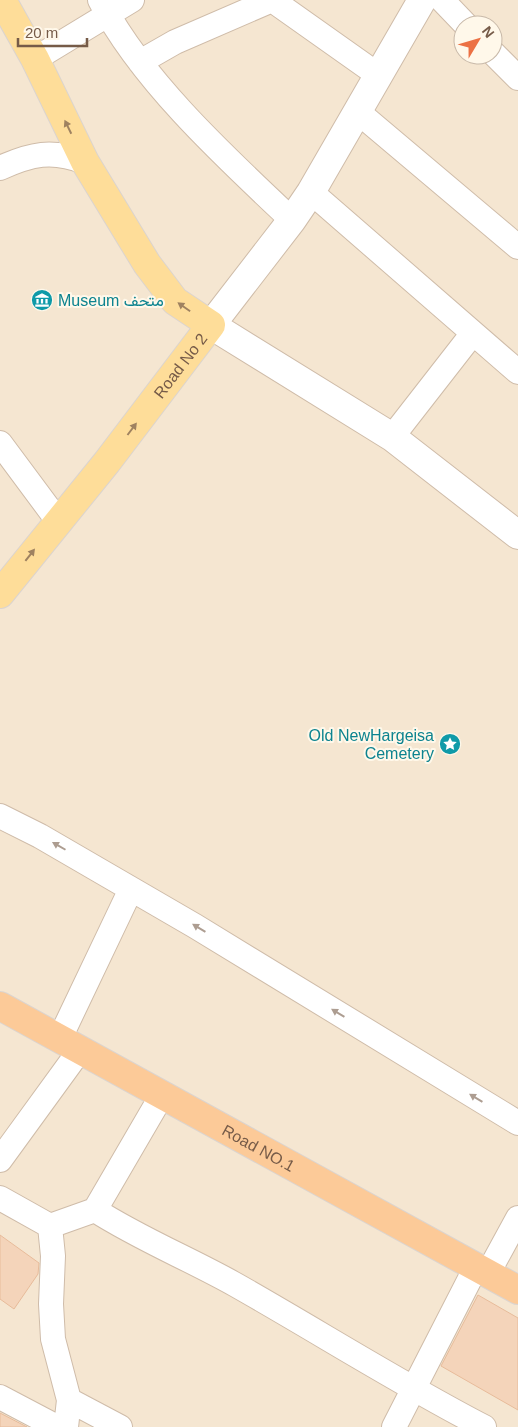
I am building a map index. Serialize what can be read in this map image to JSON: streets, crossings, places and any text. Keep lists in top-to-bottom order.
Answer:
{
  "streets": {
    "highway": ["Road NO.1"],
    "main road": ["Road No 2"]
  },
  "one_way": ["Road No 2"],
  "places": {
    "museum": ["Museum متحف"],
    "place": ["Old NewHargeisa Cemetery"]
  },
  "scale_bar": "20 m",
  "north": "top right"
}
